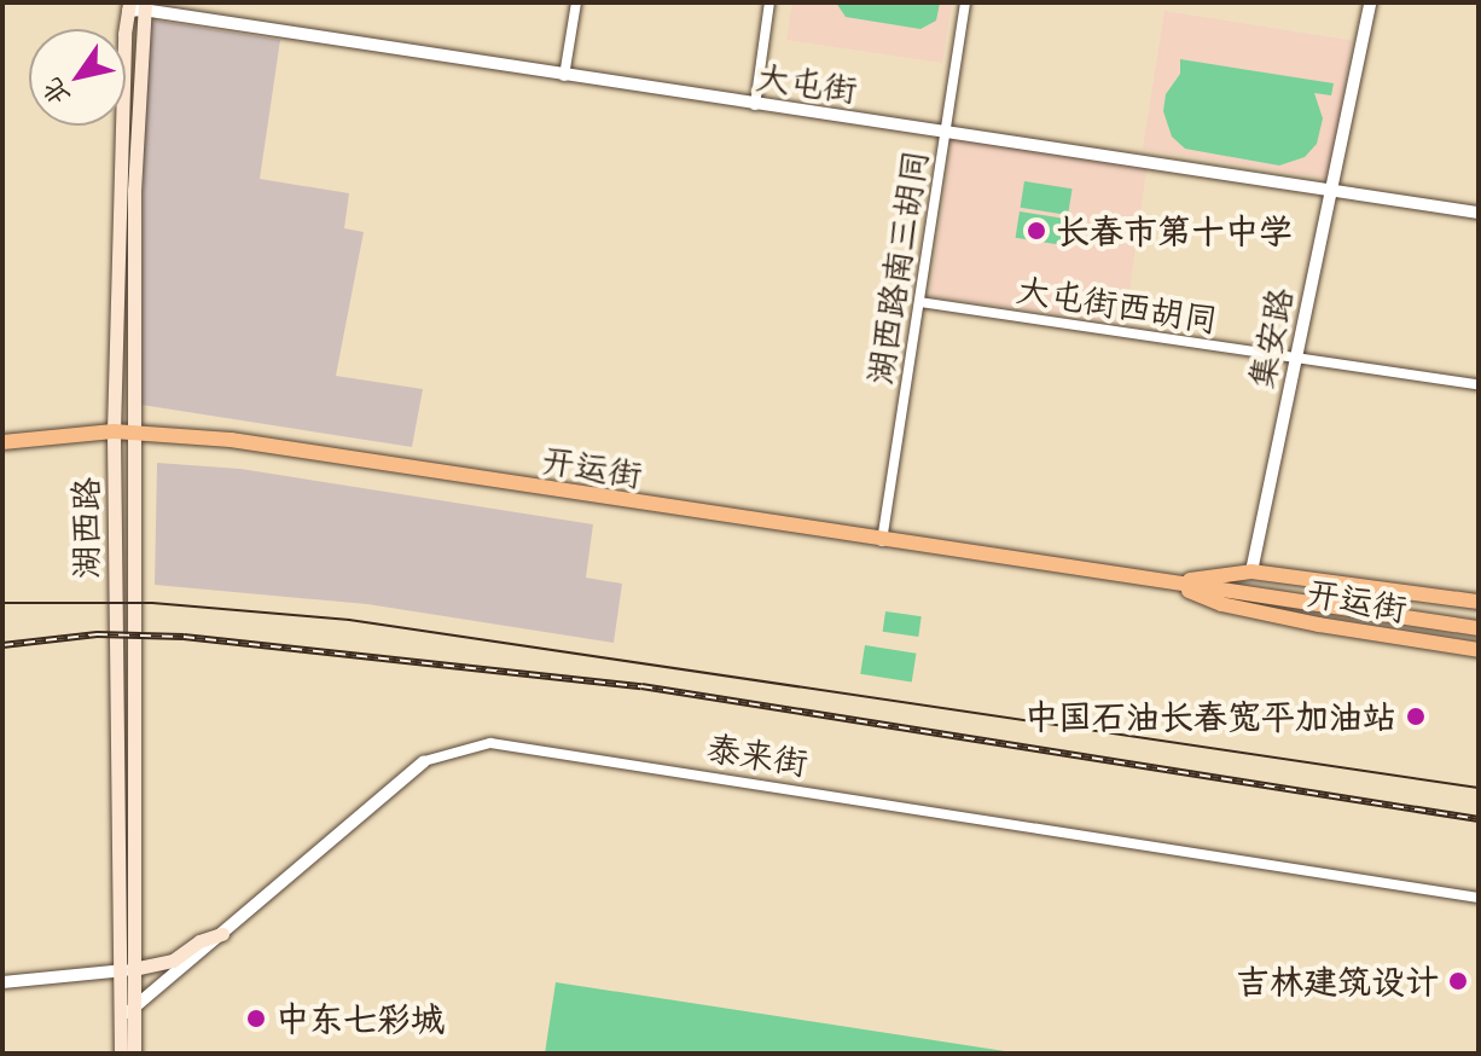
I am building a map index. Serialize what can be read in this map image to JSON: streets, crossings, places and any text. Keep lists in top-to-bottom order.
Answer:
{
  "streets": {
    "main road": ["开运街", "湖西路"],
    "street": [
      "大屯街",
      "湖西路南三胡同",
      "大屯街西胡同",
      "集安路",
      "泰来街"
    ]
  },
  "crossings": [
    ["大屯街", "湖西路南三胡同"],
    ["大屯街", "集安路"],
    ["大屯街", "湖西路"],
    ["湖西路南三胡同", "大屯街西胡同"],
    ["湖西路南三胡同", "开运街"],
    ["大屯街西胡同", "集安路"],
    ["集安路", "开运街"],
    ["开运街", "湖西路"],
    ["湖西路", "泰来街"]
  ],
  "places": [
    "长春市第十中学",
    "中国石油长春宽平加油站",
    "吉林建筑设计",
    "中东七彩城"
  ],
  "north": "bottom left"
}
